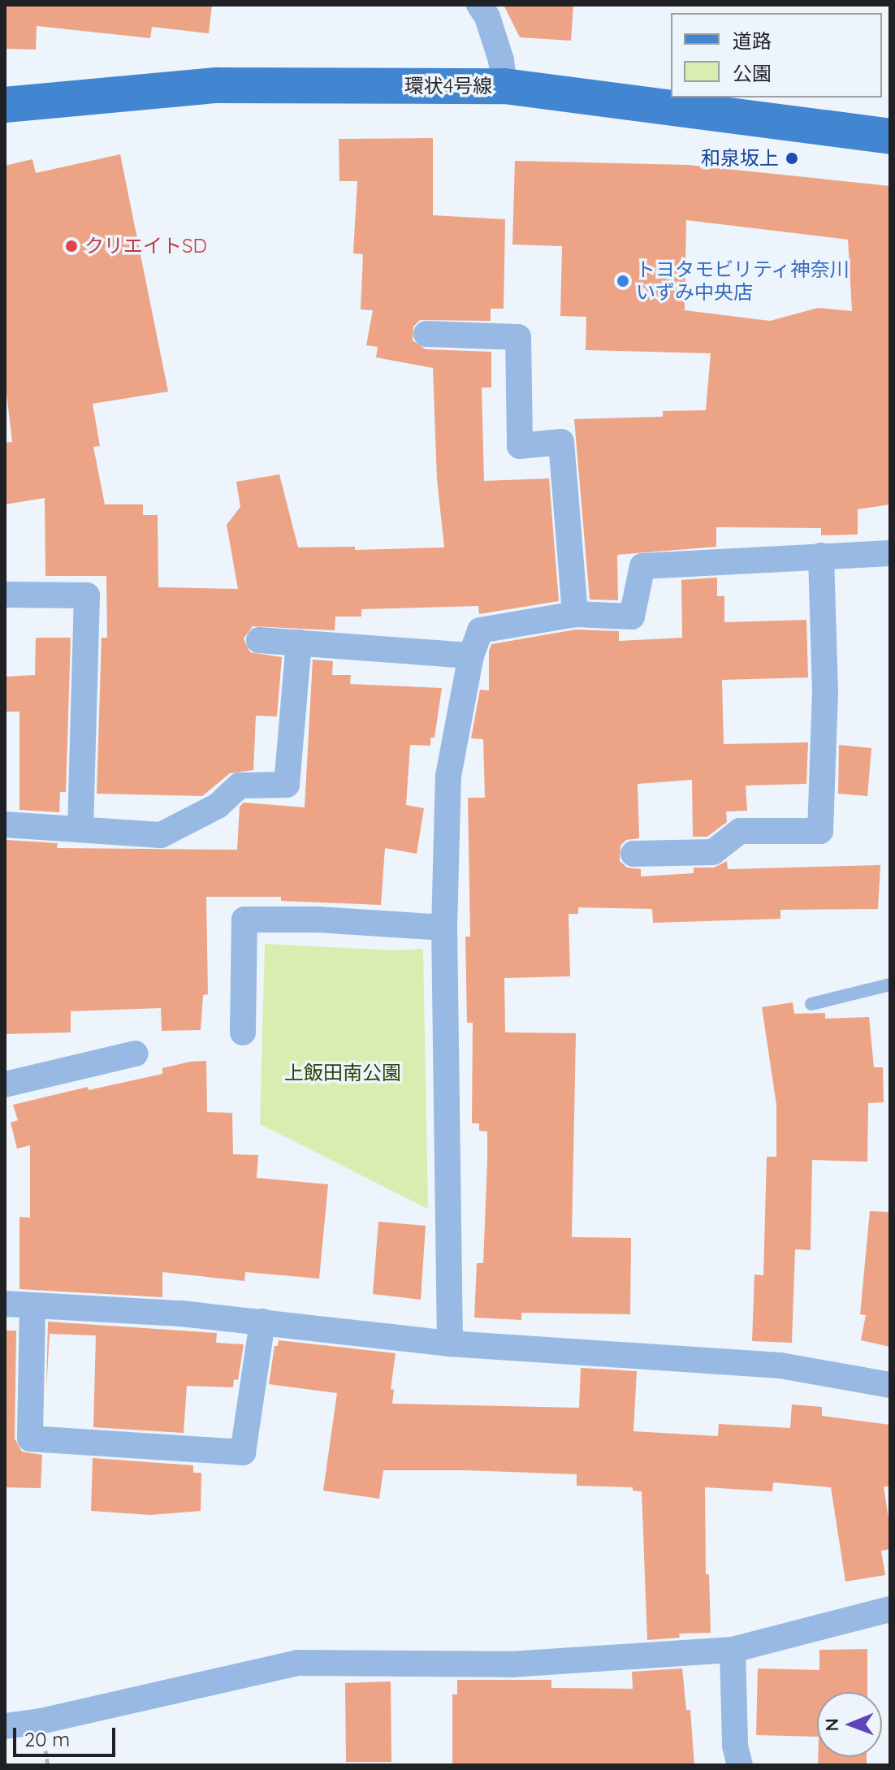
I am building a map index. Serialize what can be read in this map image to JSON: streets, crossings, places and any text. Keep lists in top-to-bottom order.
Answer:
{
  "streets": {
    "main road": ["環状4号線"]
  },
  "parks": ["上飯田南公園"],
  "places": ["和泉坂上", "クリエイトSD", "トヨタモビリティ神奈川 いずみ中央店"],
  "legend": ["道路", "公園"],
  "scale_bar": "20 m",
  "north": "left"
}
